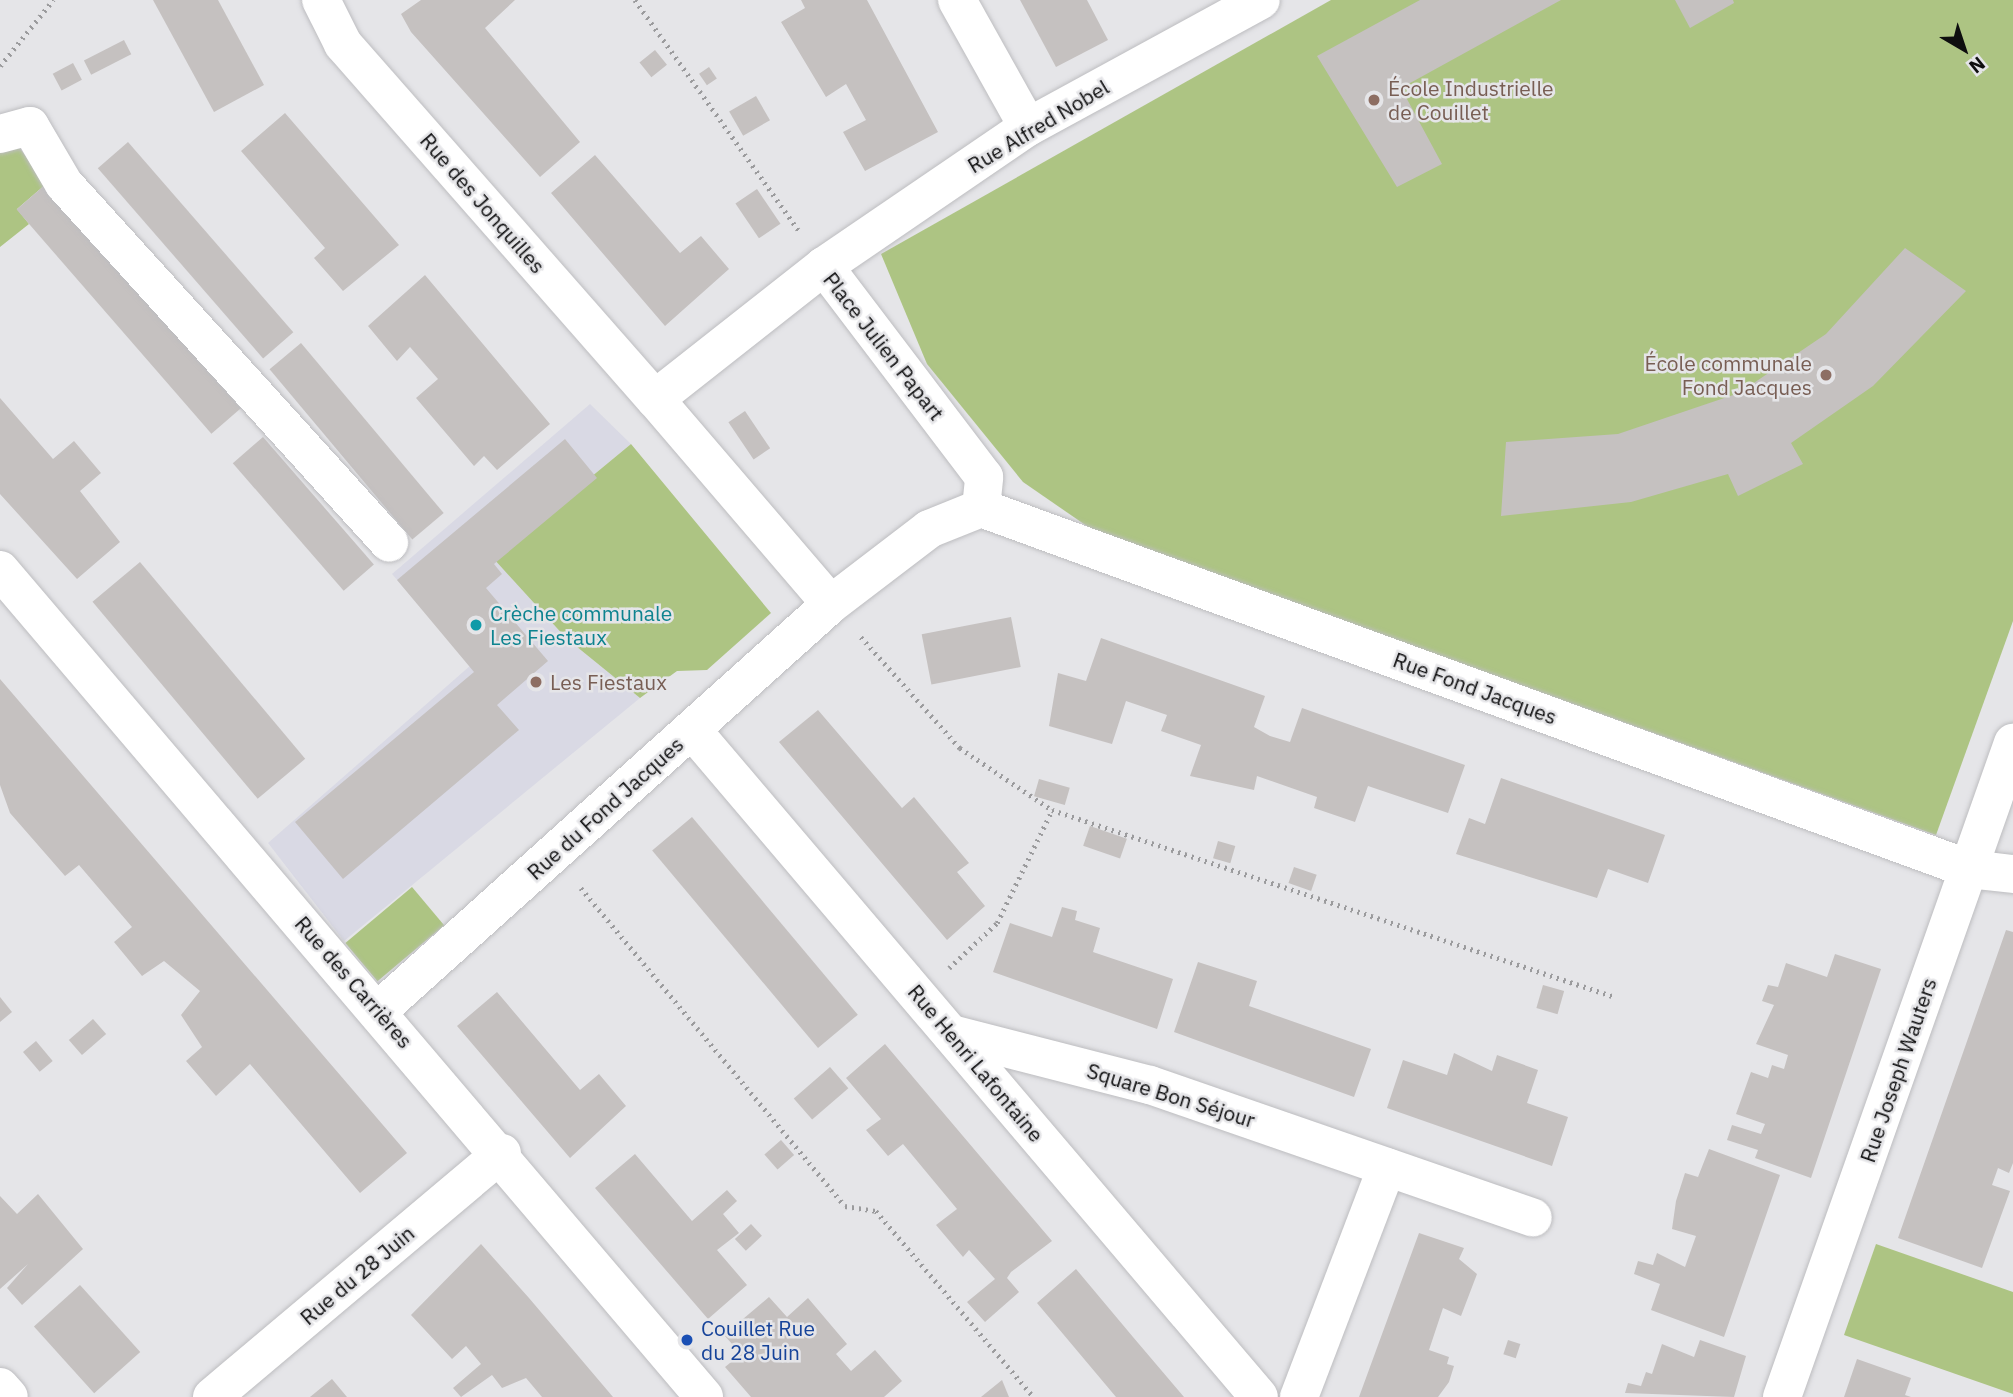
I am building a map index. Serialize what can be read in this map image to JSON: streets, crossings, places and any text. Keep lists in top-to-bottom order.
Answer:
{
  "streets": {
    "street": [
      "Rue Alfred Nobel",
      "Rue des Jonquilles",
      "Place Julien Papart",
      "Rue Fond Jacques",
      "Rue du Fond Jacques",
      "Rue des Carrières",
      "Rue Henri Lafontaine",
      "Rue Joseph Wauters",
      "Square Bon Séjour",
      "Rue du 28 Juin"
    ]
  },
  "crossings": [
    ["Rue Alfred Nobel", "Place Julien Papart"],
    ["Rue des Jonquilles", "Place Julien Papart"],
    ["Place Julien Papart", "Rue Fond Jacques"],
    ["Rue Fond Jacques", "Rue Joseph Wauters"],
    ["Rue du Fond Jacques", "Rue des Carrières"],
    ["Rue du Fond Jacques", "Rue Henri Lafontaine"],
    ["Rue des Carrières", "Rue du 28 Juin"],
    ["Rue Henri Lafontaine", "Square Bon Séjour"]
  ],
  "places": [
    "École Industrielle de Couillet",
    "École communale Fond Jacques",
    "Crèche communale Les Fiestaux",
    "Les Fiestaux",
    "Couillet Rue du 28 Juin"
  ],
  "north": "bottom right"
}
